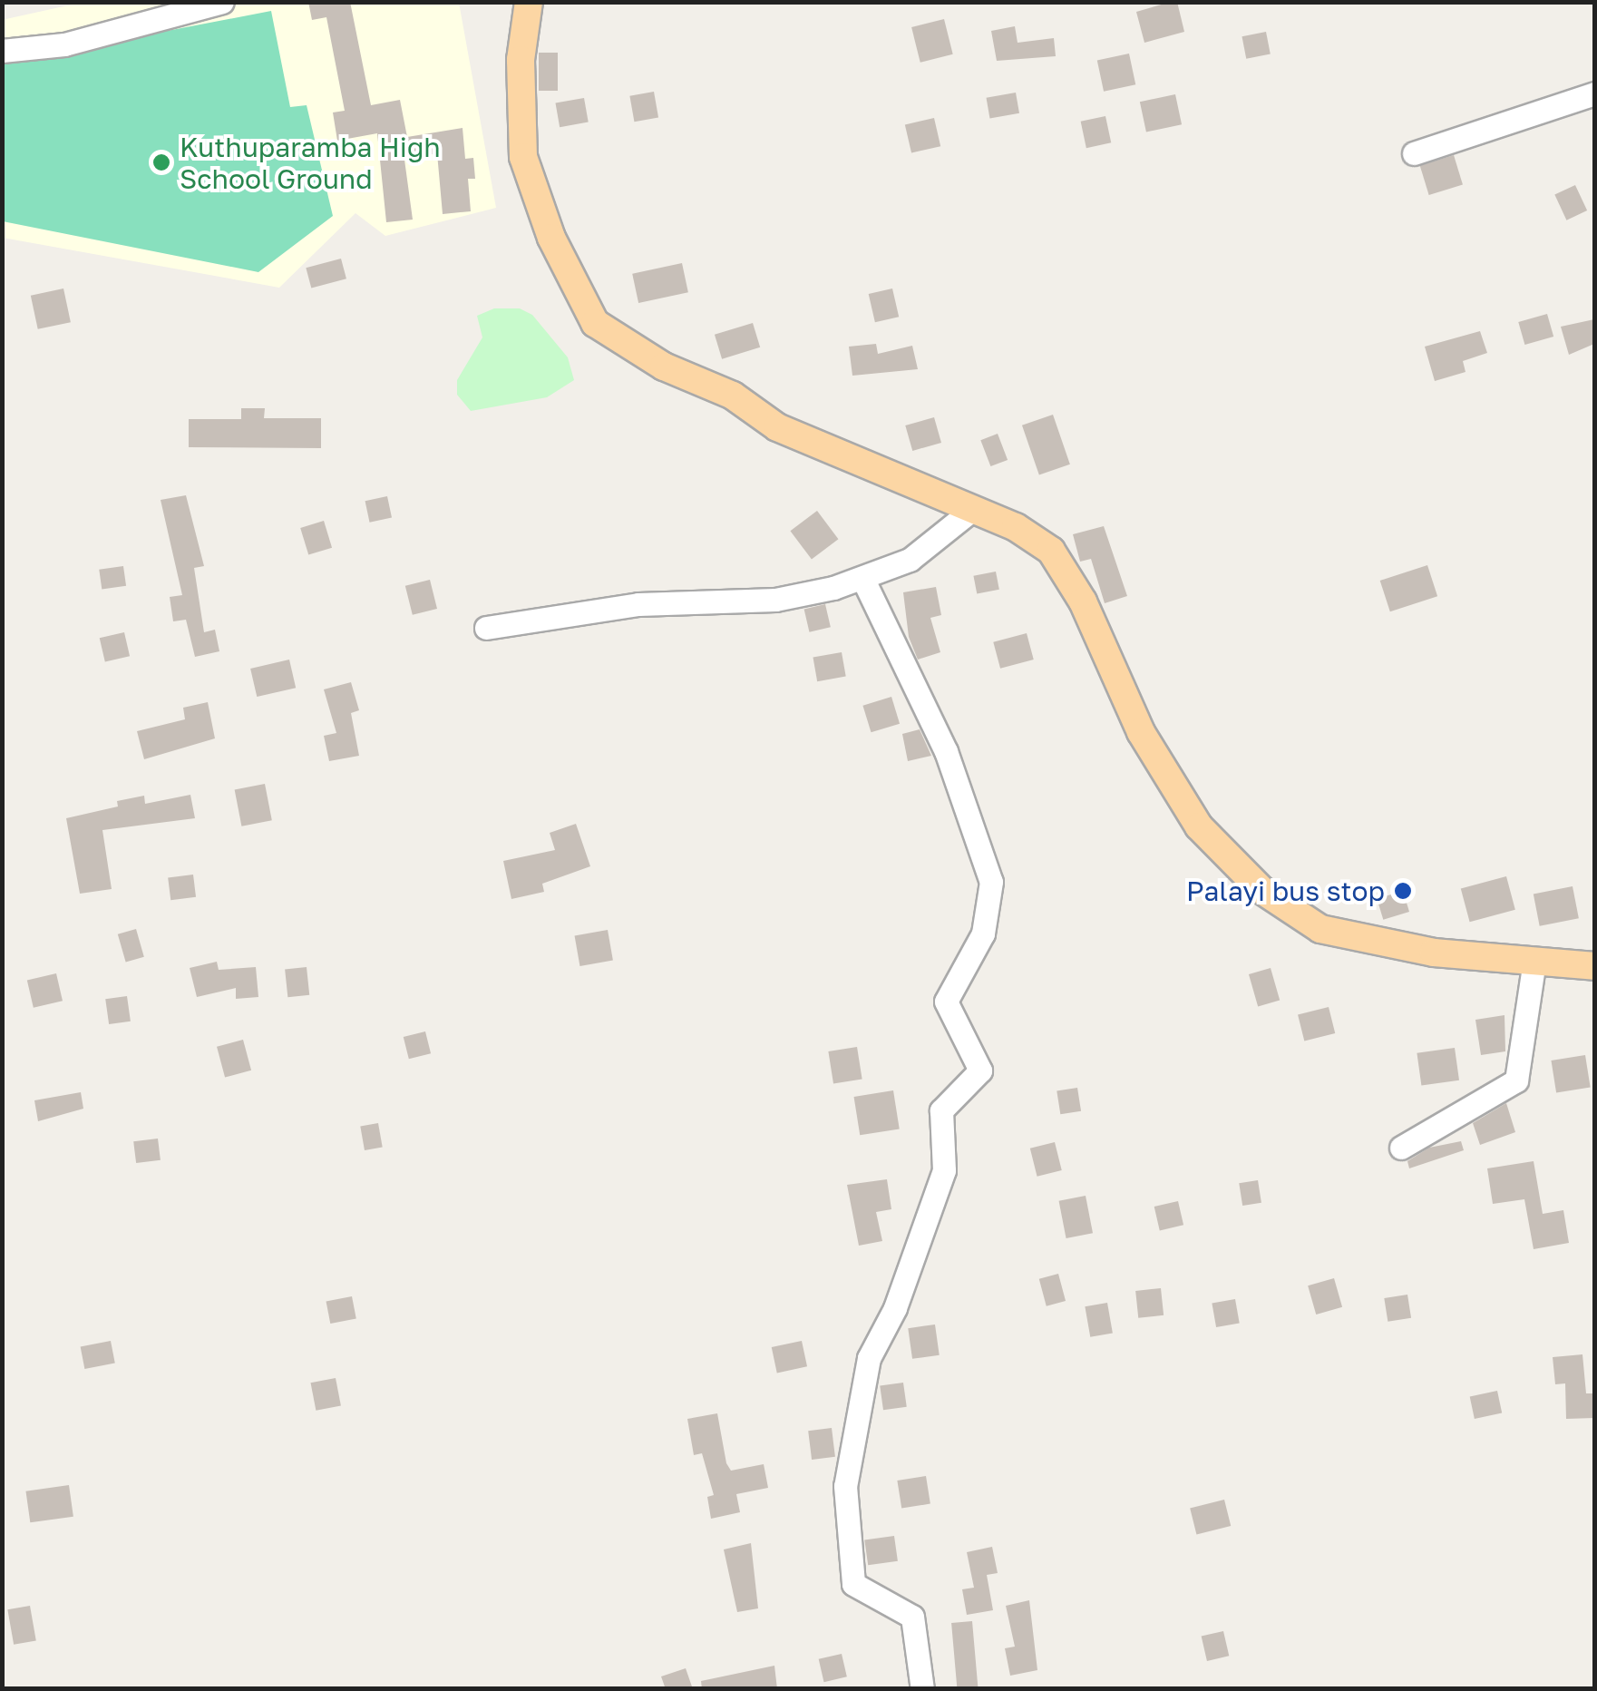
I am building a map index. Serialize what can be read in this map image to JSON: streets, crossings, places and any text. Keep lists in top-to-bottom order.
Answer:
{
  "places": ["Kuthuparamba High School Ground", "Palayi bus stop"]
}
